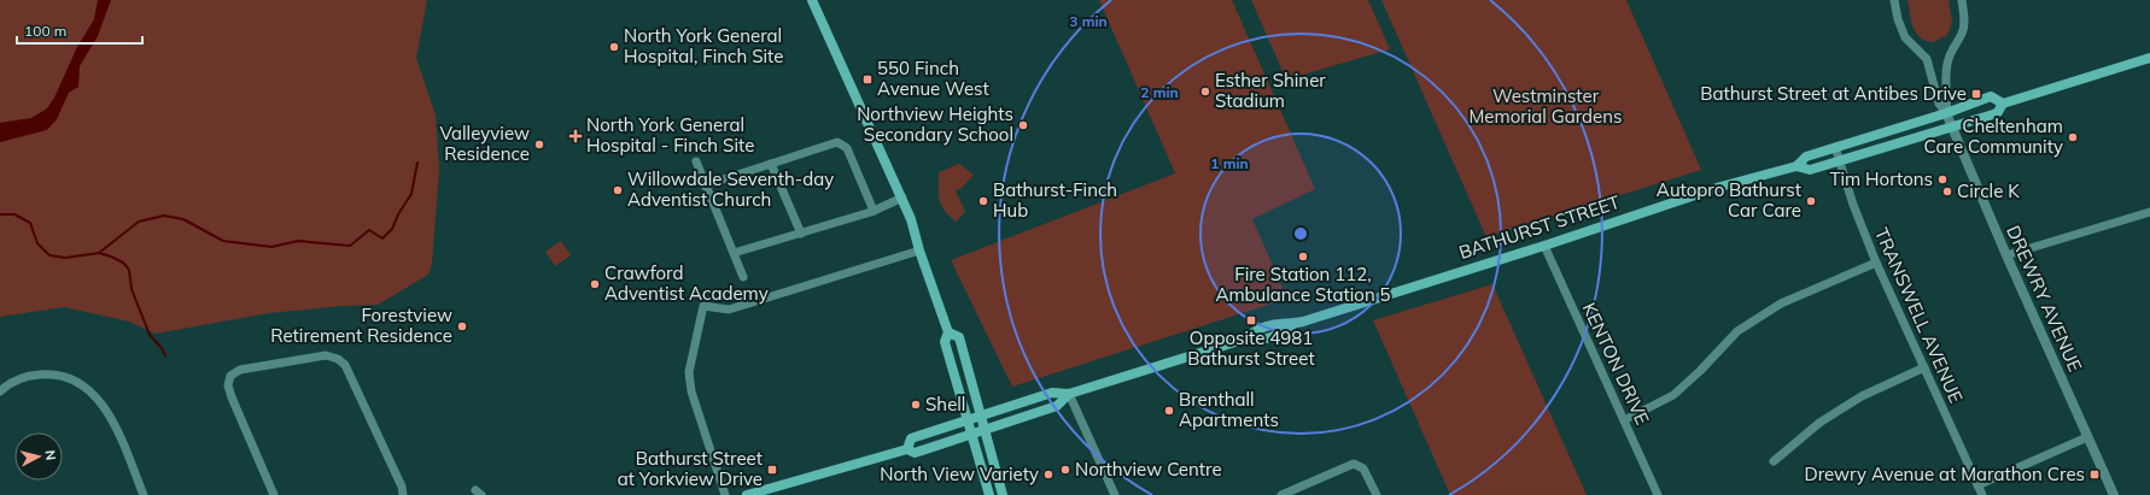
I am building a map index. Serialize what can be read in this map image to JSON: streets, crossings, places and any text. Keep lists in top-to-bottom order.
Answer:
{
  "streets": {
    "main road": ["BATHURST STREET"],
    "street": ["DREWRY AVENUE", "TRANSWELL AVENUE", "KENTON DRIVE"]
  },
  "crossings": [
    ["BATHURST STREET", "DREWRY AVENUE"],
    ["BATHURST STREET", "TRANSWELL AVENUE"],
    ["BATHURST STREET", "KENTON DRIVE"]
  ],
  "parks": ["Westminster Memorial Gardens"],
  "places": {
    "other": [
      "North York General Hospital, Finch Site",
      "Esther Shiner Stadium",
      "Northview Heights Secondary School",
      "Cheltenham Care Community",
      "Valleyview Residence",
      "Tim Hortons",
      "Willowdale Seventh-day Adventist Church",
      "Circle K",
      "Bathurst-Finch Hub",
      "Autopro Bathurst Car Care",
      "Fire Station 112, Ambulance Station 5",
      "Crawford Adventist Academy",
      "Forestview Retirement Residence",
      "Shell",
      "Brenthall Apartments",
      "Northview Centre",
      "North View Variety"
    ],
    "transit": [
      "550 Finch Avenue West",
      "Bathurst Street at Antibes Drive",
      "Opposite 4981 Bathurst Street",
      "Bathurst Street at Yorkview Drive",
      "Drewry Avenue at Marathon Cres"
    ],
    "health": ["North York General Hospital - Finch Site"]
  },
  "scale_bar": "100 m",
  "north": "right",
  "rings": ["3 min", "2 min", "1 min"]
}
